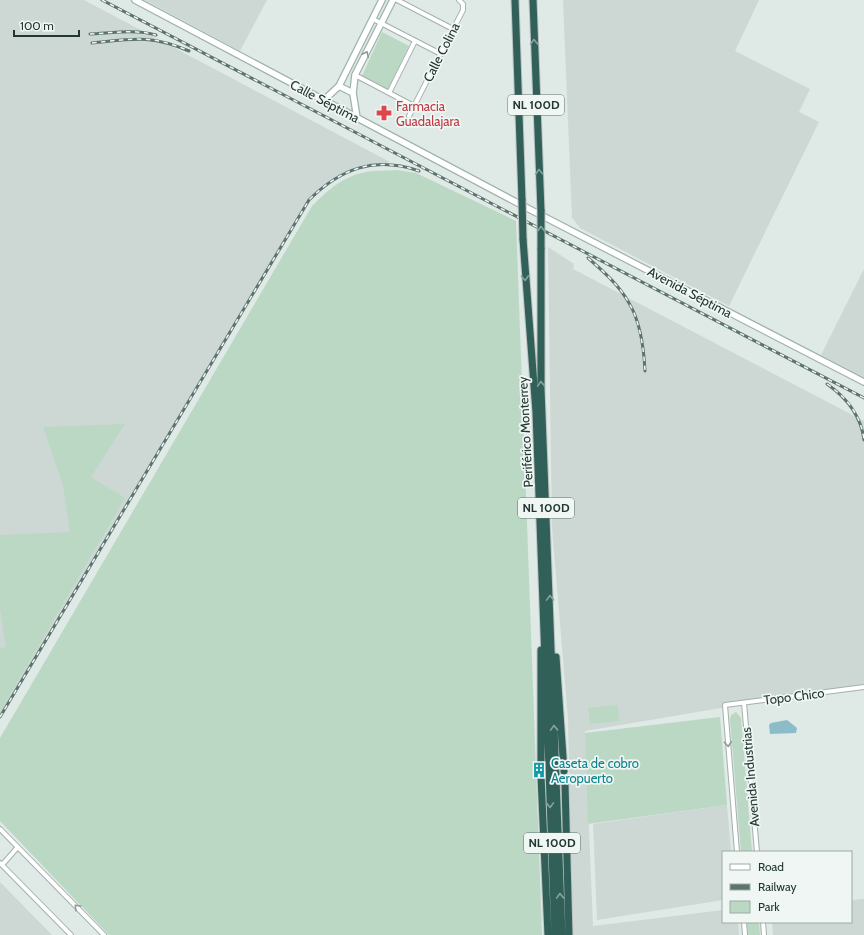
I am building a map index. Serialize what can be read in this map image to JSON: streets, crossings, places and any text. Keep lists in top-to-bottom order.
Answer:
{
  "streets": {
    "highway": ["NL 100D", "Periférico Monterrey"],
    "street": [
      "Calle Colina",
      "Calle Séptima",
      "Avenida Séptima",
      "Topo Chico",
      "Avenida Industrias"
    ]
  },
  "crossings": [
    ["Calle Séptima", "Avenida Séptima"],
    ["Calle Séptima", "Periférico Monterrey"],
    ["Avenida Séptima", "Periférico Monterrey"],
    ["Topo Chico", "Avenida Industrias"]
  ],
  "places": {
    "pharmacy": ["Farmacia Guadalajara"],
    "building": ["Caseta de cobro Aeropuerto"]
  },
  "legend": ["Road", "Railway", "Park"],
  "scale_bar": "100 m"
}
